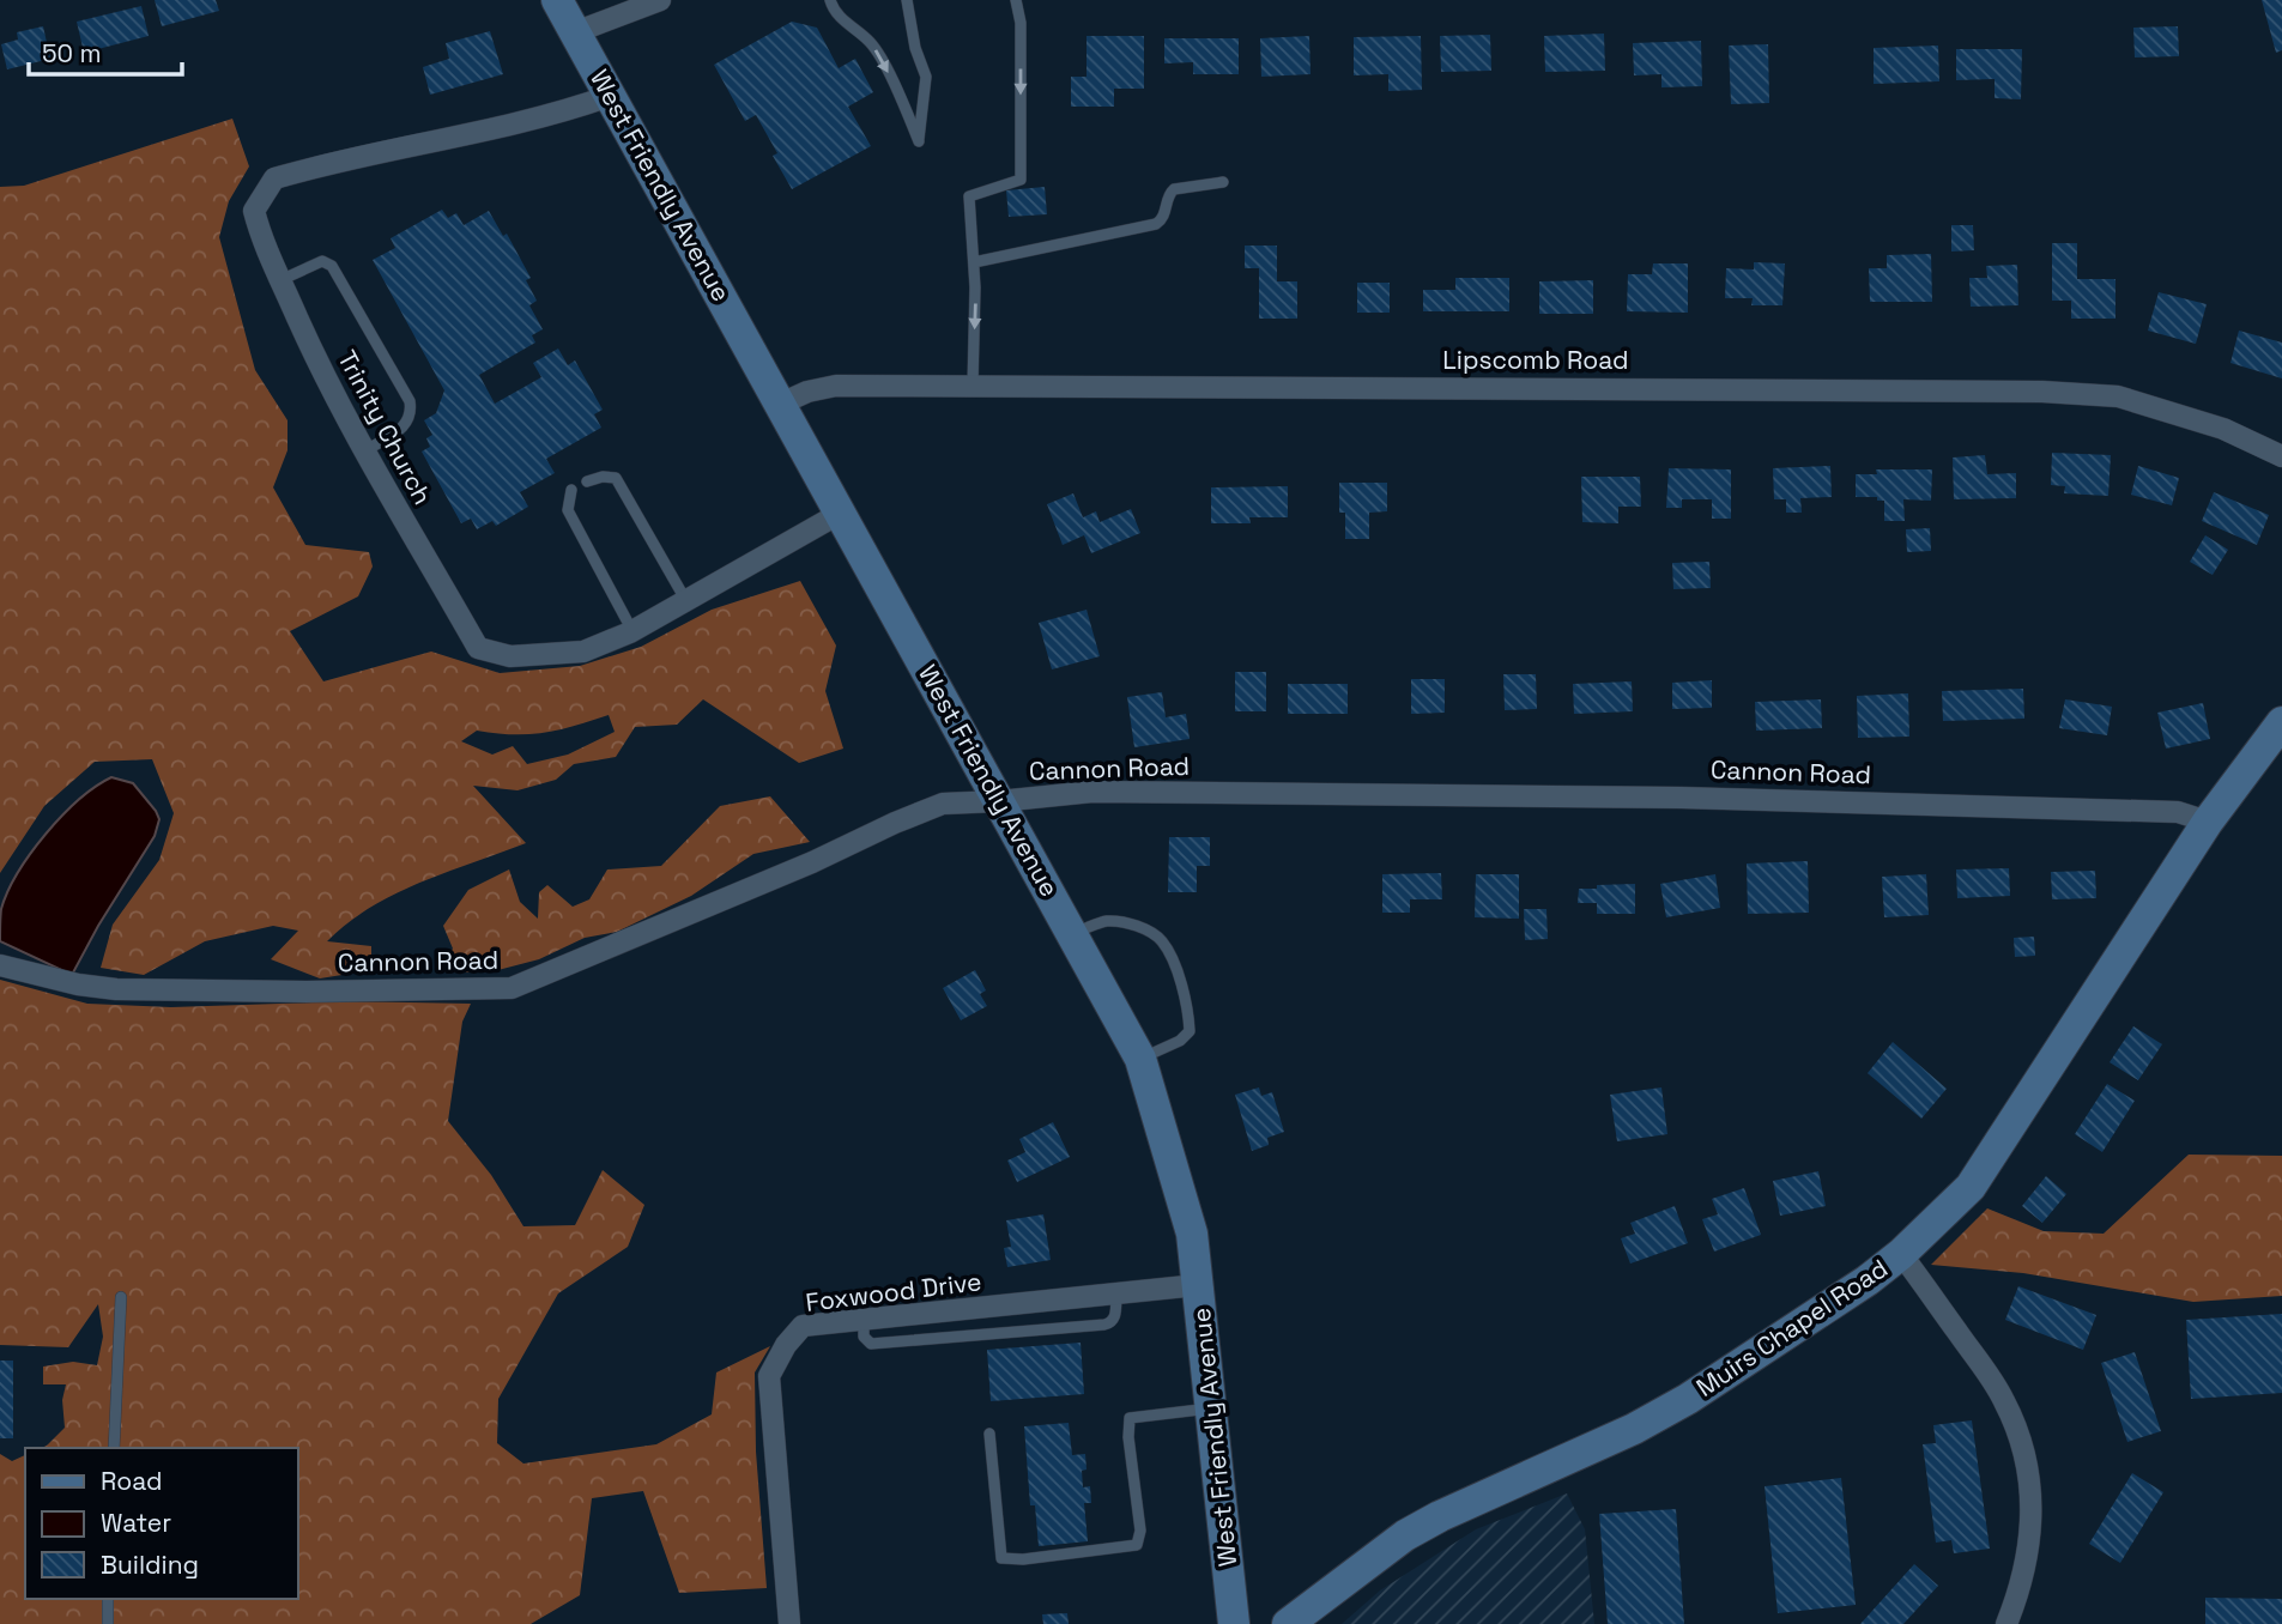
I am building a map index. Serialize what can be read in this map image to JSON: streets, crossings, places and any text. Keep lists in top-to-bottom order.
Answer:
{
  "streets": {
    "main road": ["West Friendly Avenue", "Muirs Chapel Road"],
    "street": [
      "Lipscomb Road",
      "Trinity Church",
      "Cannon Road",
      "Foxwood Drive"
    ]
  },
  "crossings": [
    ["West Friendly Avenue", "Lipscomb Road"],
    ["West Friendly Avenue", "Trinity Church"],
    ["West Friendly Avenue", "Cannon Road"],
    ["West Friendly Avenue", "Foxwood Drive"],
    ["Cannon Road", "Muirs Chapel Road"]
  ],
  "legend": ["Road", "Water", "Building"],
  "scale_bar": "50 m"
}
